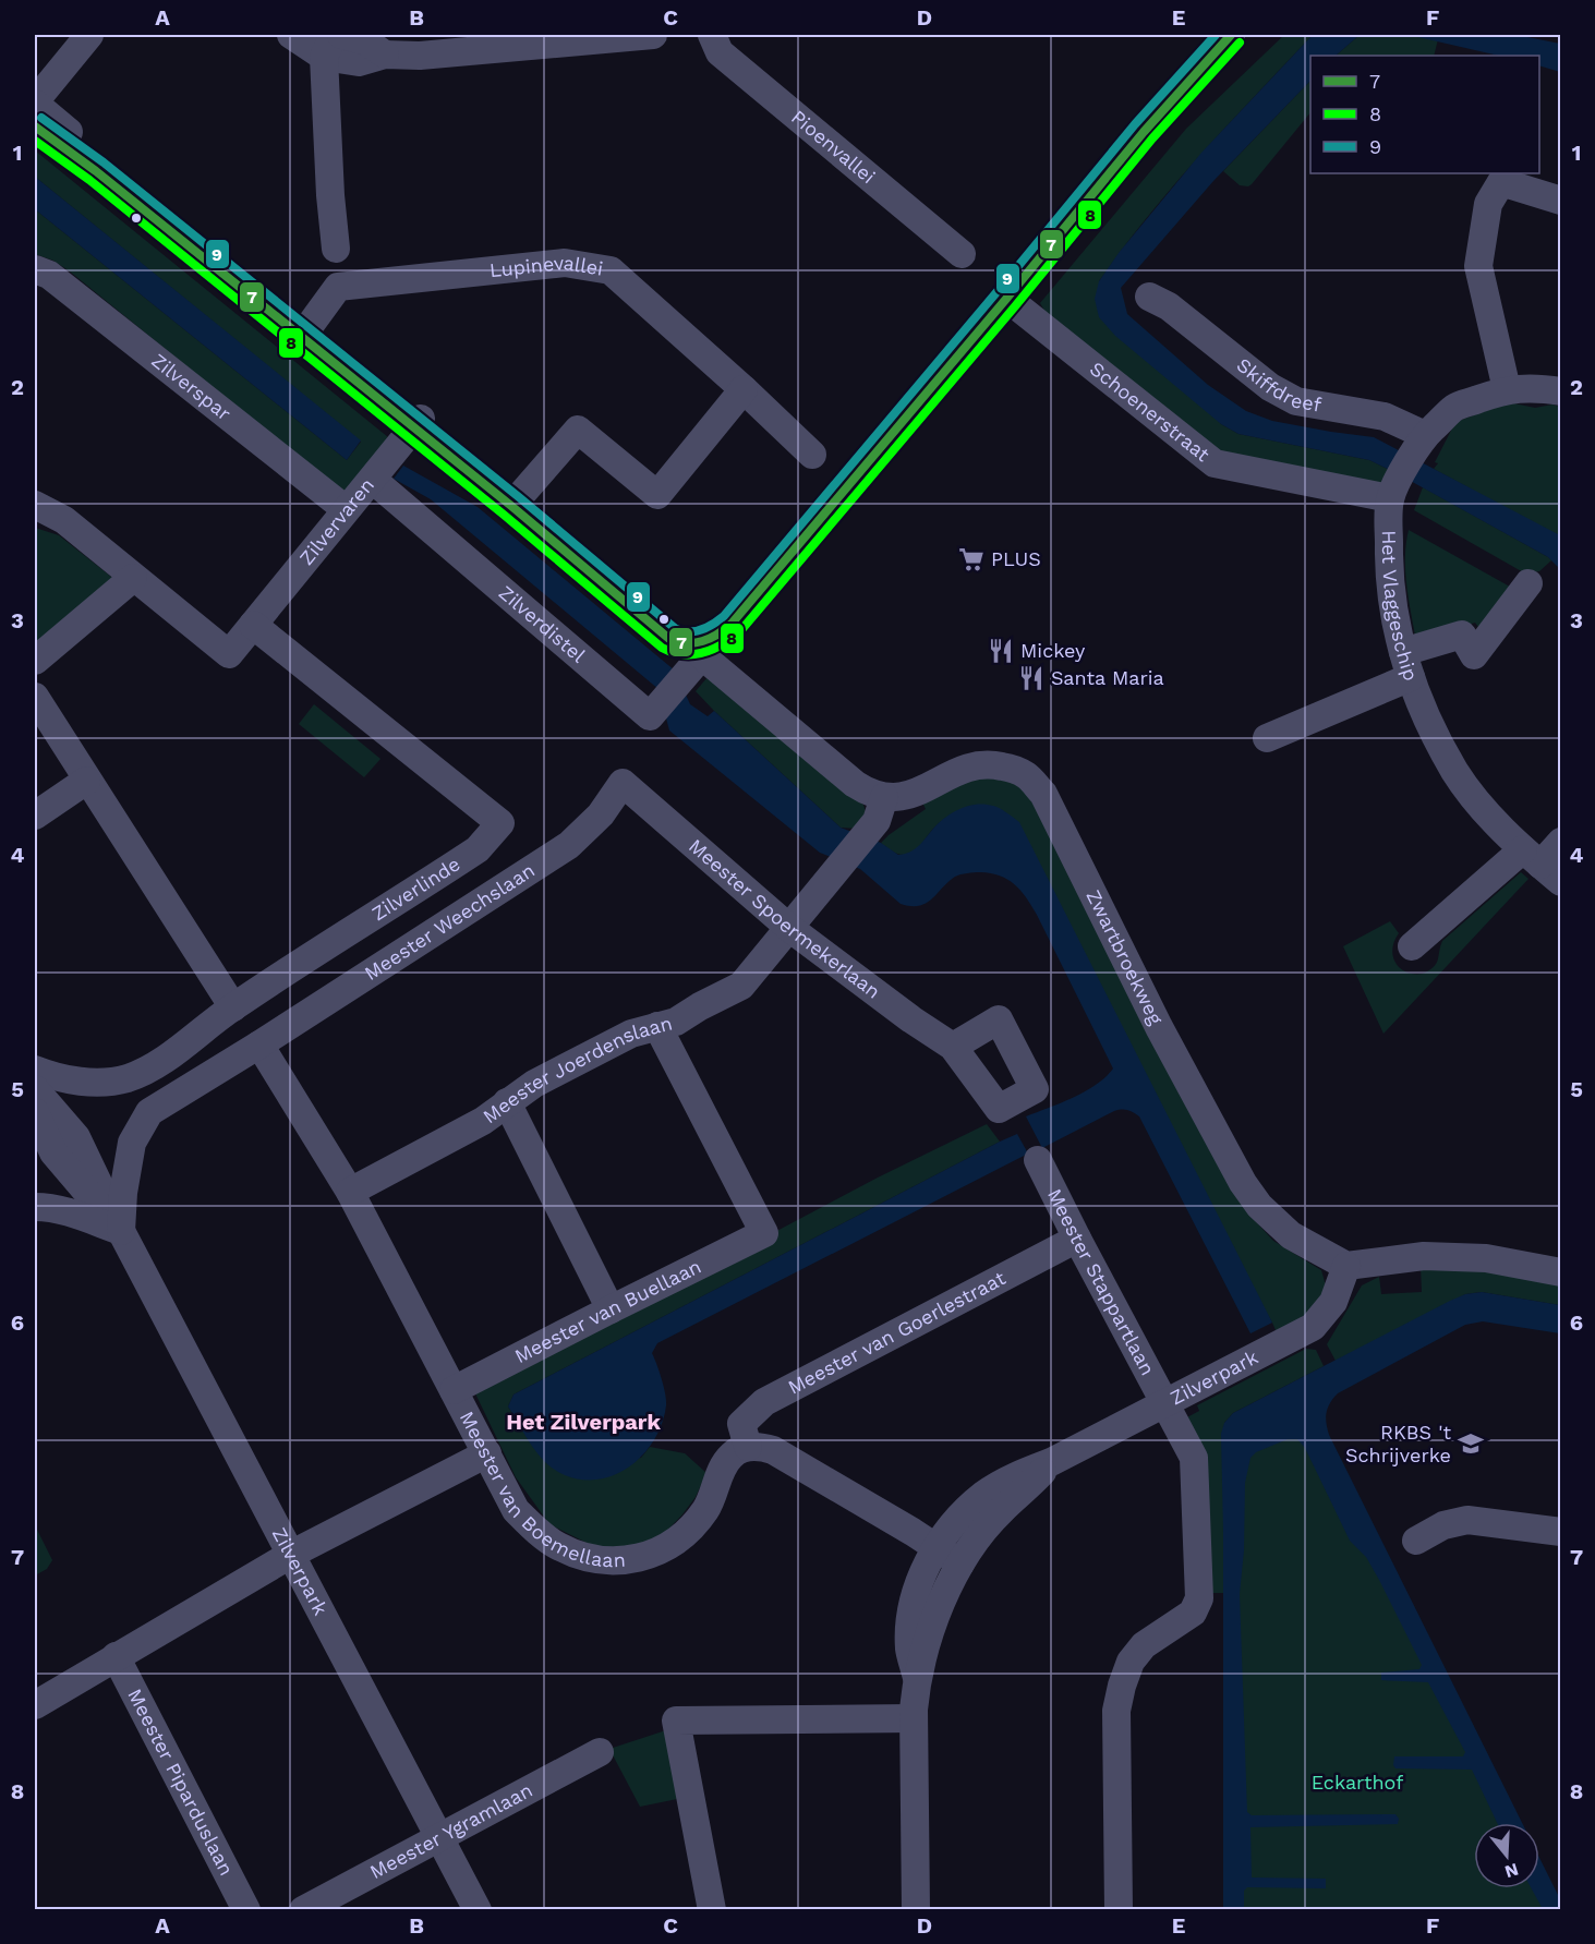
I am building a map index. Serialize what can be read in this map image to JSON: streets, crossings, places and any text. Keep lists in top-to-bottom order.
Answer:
{
  "streets": {
    "street": [
      "Pioenvallei",
      "Lupinevallei",
      "Skiffdreef",
      "Zilverspar",
      "Schoenerstraat",
      "Zilvervaren",
      "Het Vlaggeschip",
      "Zilverdistel",
      "Zilverlinde",
      "Meester Spoermekerlaan",
      "Meester Weechslaan",
      "Zwartbroekweg",
      "Meester Joerdenslaan",
      "Meester Stappartlaan",
      "Meester van Buellaan",
      "Meester van Goerlestraat",
      "Zilverpark",
      "Meester van Boemellaan",
      "Meester Piparduslaan",
      "Meester Ygramlaan"
    ]
  },
  "crossings": [
    ["Skiffdreef", "Het Vlaggeschip"],
    ["Zilverspar", "Zilvervaren"],
    ["Schoenerstraat", "Het Vlaggeschip"],
    ["Zilvervaren", "Zilverdistel"],
    ["Zilvervaren", "Zilverlinde"],
    ["Meester Spoermekerlaan", "Meester Weechslaan"],
    ["Meester Spoermekerlaan", "Meester Joerdenslaan"],
    ["Meester Weechslaan", "Zilverpark"],
    ["Meester Weechslaan", "Meester van Boemellaan"],
    ["Zwartbroekweg", "Meester Joerdenslaan"],
    ["Zwartbroekweg", "Zilverpark"],
    ["Meester Joerdenslaan", "Meester van Buellaan"],
    ["Meester Joerdenslaan", "Meester van Boemellaan"],
    ["Meester Stappartlaan", "Meester van Goerlestraat"],
    ["Meester Stappartlaan", "Zilverpark"],
    ["Meester van Buellaan", "Meester van Boemellaan"],
    ["Meester van Goerlestraat", "Meester van Boemellaan"],
    ["Zilverpark", "Meester van Boemellaan"],
    ["Zilverpark", "Meester Ygramlaan"]
  ],
  "districts": ["Het Zilverpark"],
  "parks": ["Eckarthof"],
  "places": {
    "supermarket": ["PLUS"],
    "restaurant": ["Mickey", "Santa Maria"],
    "school or university": ["RKBS 't Schrijverke"]
  },
  "lines": ["transit line 7", "transit line 9", "transit line 8"],
  "legend": ["7", "8", "9"],
  "north": "bottom",
  "grid": {
    "columns": [
      "A",
      "B",
      "C",
      "D",
      "E",
      "F"
    ],
    "rows": [
      "1",
      "2",
      "3",
      "4",
      "5",
      "6",
      "7",
      "8"
    ]
  }
}
